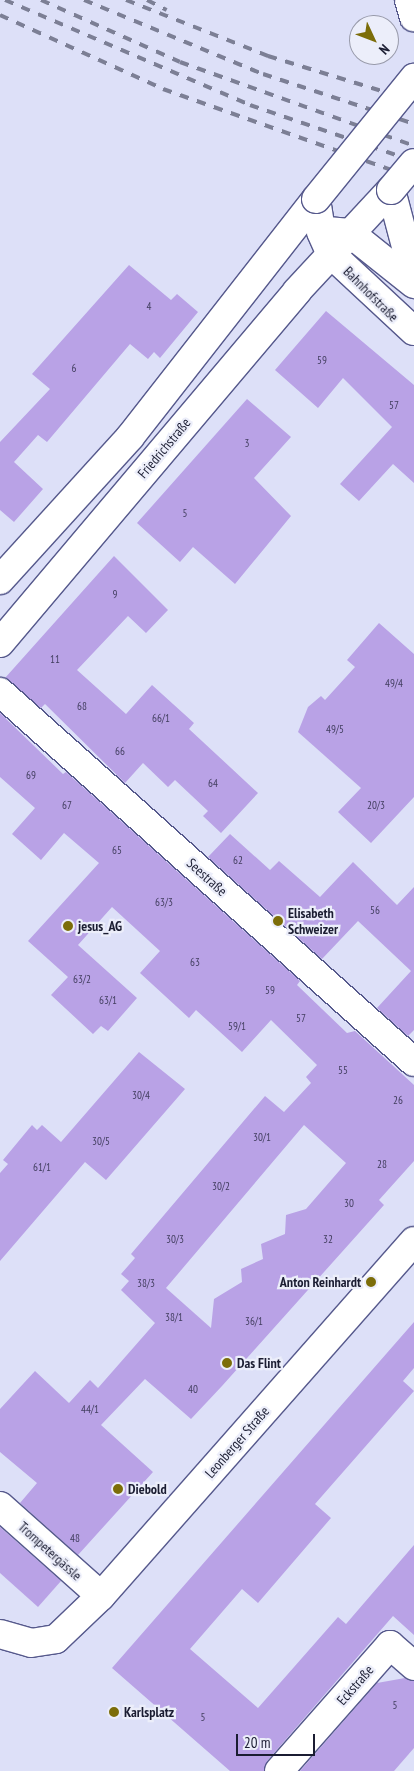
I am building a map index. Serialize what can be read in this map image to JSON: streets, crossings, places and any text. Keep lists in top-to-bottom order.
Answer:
{
  "streets": {
    "street": [
      "Bahnhofstraße",
      "Friedrichstraße",
      "Seestraße",
      "Leonberger Straße",
      "Trompetergässle",
      "Eckstraße"
    ]
  },
  "crossings": [
    ["Bahnhofstraße", "Friedrichstraße"],
    ["Leonberger Straße", "Trompetergässle"]
  ],
  "places": [
    "Elisabeth Schweizer",
    "jesus_AG",
    "Anton Reinhardt",
    "Das Flint",
    "Diebold",
    "Karlsplatz"
  ],
  "house_numbers": [
    "4",
    "59",
    "6",
    "57",
    "3",
    "5",
    "9",
    "11",
    "49/4",
    "68",
    "66/1",
    "49/5",
    "66",
    "69",
    "64",
    "67",
    "20/3",
    "65",
    "62",
    "63/3",
    "56",
    "63",
    "63/2",
    "59",
    "63/1",
    "57",
    "59/1",
    "55",
    "30/4",
    "26",
    "30/1",
    "30/5",
    "28",
    "61/1",
    "30/2",
    "30",
    "30/3",
    "32",
    "38/3",
    "38/1",
    "36/1",
    "40",
    "44/1",
    "48",
    "5",
    "5"
  ],
  "scale_bar": "20 m",
  "north": "bottom right"
}
